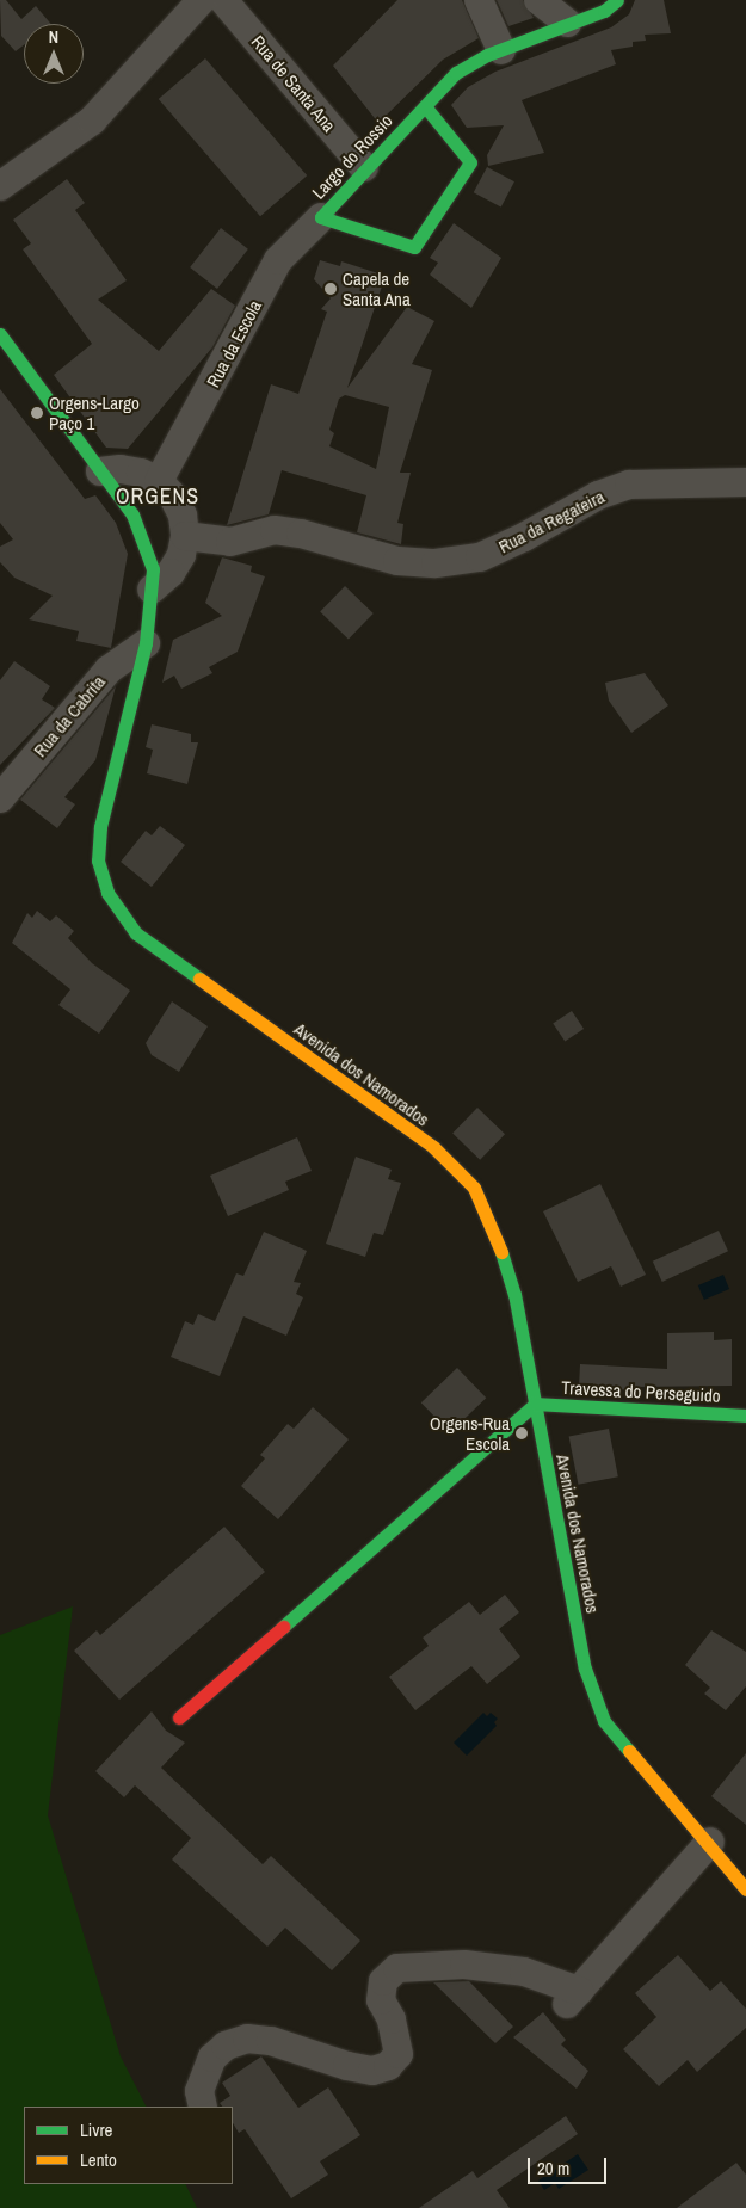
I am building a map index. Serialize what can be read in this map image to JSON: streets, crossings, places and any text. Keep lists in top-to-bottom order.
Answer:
{
  "streets": {
    "street": [
      "Rua de Santa Ana",
      "Largo do Rossio",
      "Rua da Escola",
      "Rua da Regateira",
      "Rua da Cabrita",
      "Avenida dos Namorados",
      "Travessa do Perseguido"
    ]
  },
  "crossings": [
    ["Rua de Santa Ana", "Largo do Rossio"],
    ["Largo do Rossio", "Rua da Escola"],
    ["Rua da Cabrita", "Avenida dos Namorados"],
    ["Avenida dos Namorados", "Travessa do Perseguido"]
  ],
  "districts": ["ORGENS"],
  "places": ["Capela de Santa Ana", "Orgens-Largo Paço 1", "Orgens-Rua Escola"],
  "legend": ["Livre", "Lento"],
  "scale_bar": "20 m",
  "north": "top"
}
